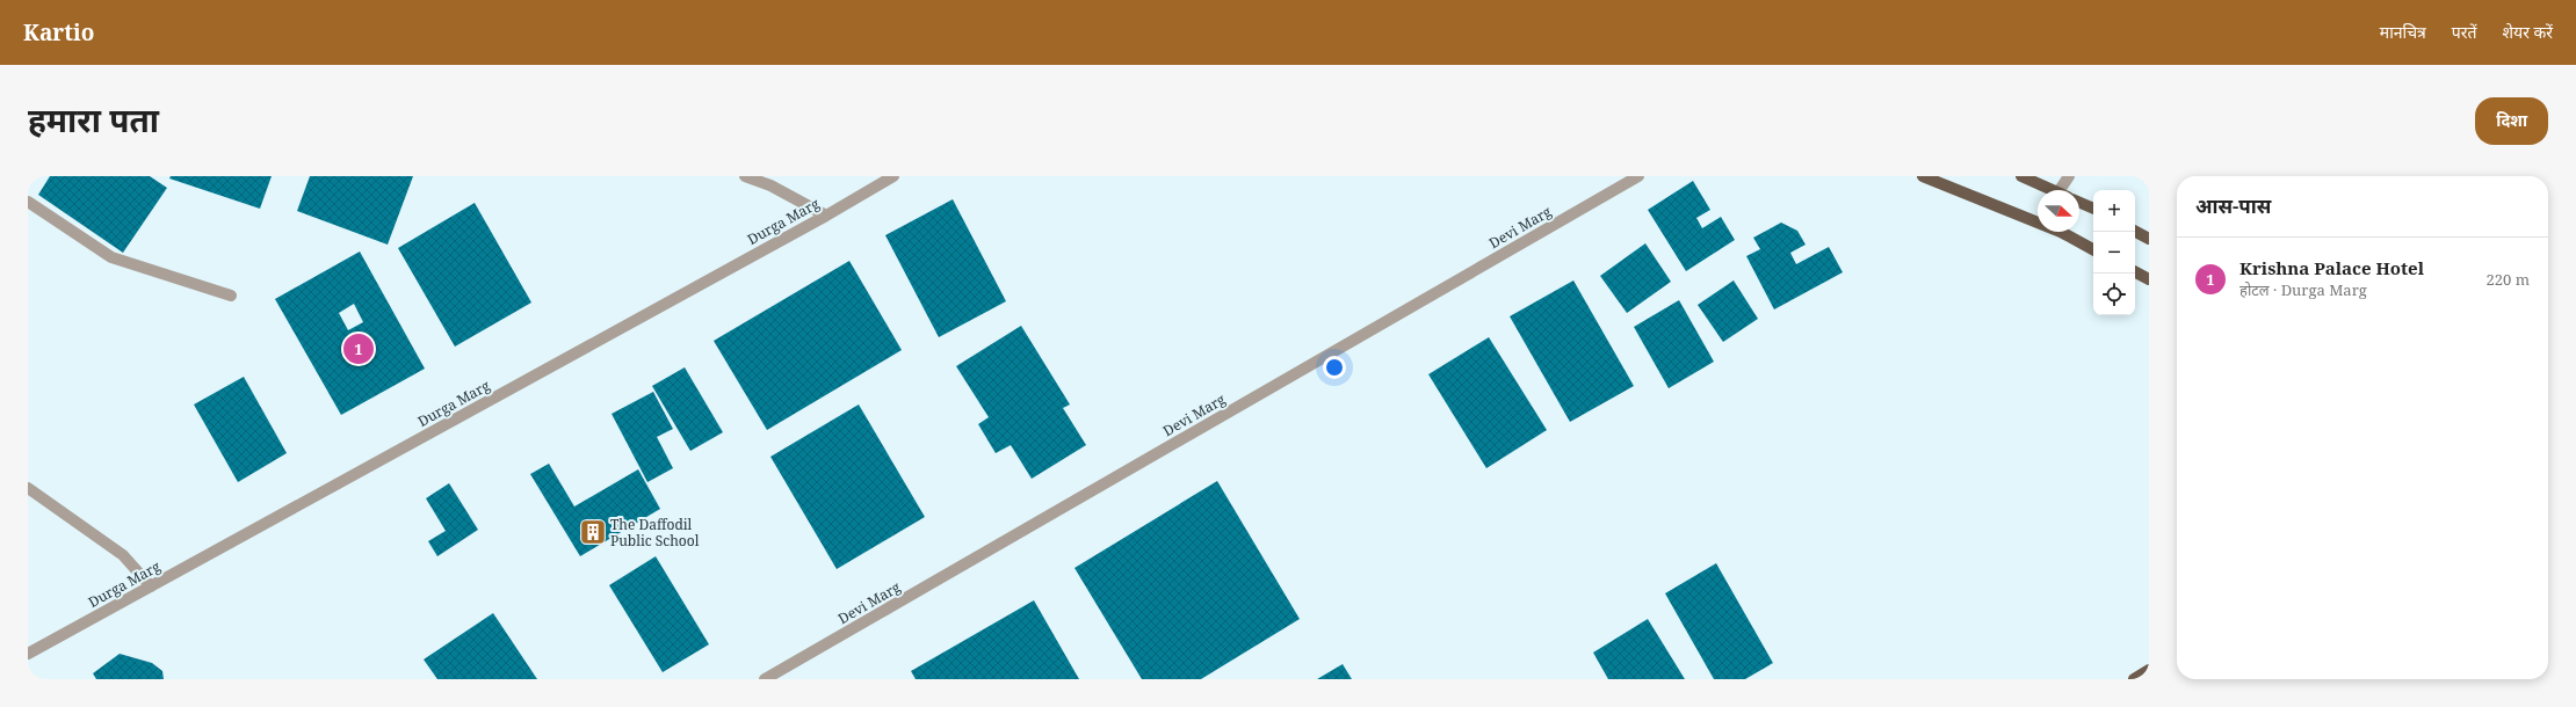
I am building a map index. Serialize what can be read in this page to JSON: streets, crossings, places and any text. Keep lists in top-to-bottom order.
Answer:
{
  "streets": {
    "street": ["Durga Marg", "Devi Marg"]
  },
  "places": {
    "building": ["The Daffodil Public School"]
  },
  "north": "right",
  "page": {
    "header": "Kartio",
    "nav": ["मानचित्र", "परतें", "शेयर करें"],
    "title": "हमारा पता",
    "buttons": "दिशा",
    "heading": "आस-पास",
    "map_buttons": ["+", "−"],
    "list": [
      {
        "mark": "1",
        "name": "Krishna Palace Hotel",
        "note": "होटल · Durga Marg",
        "value": "220 m"
      }
    ],
    "pins": "1"
  }
}
